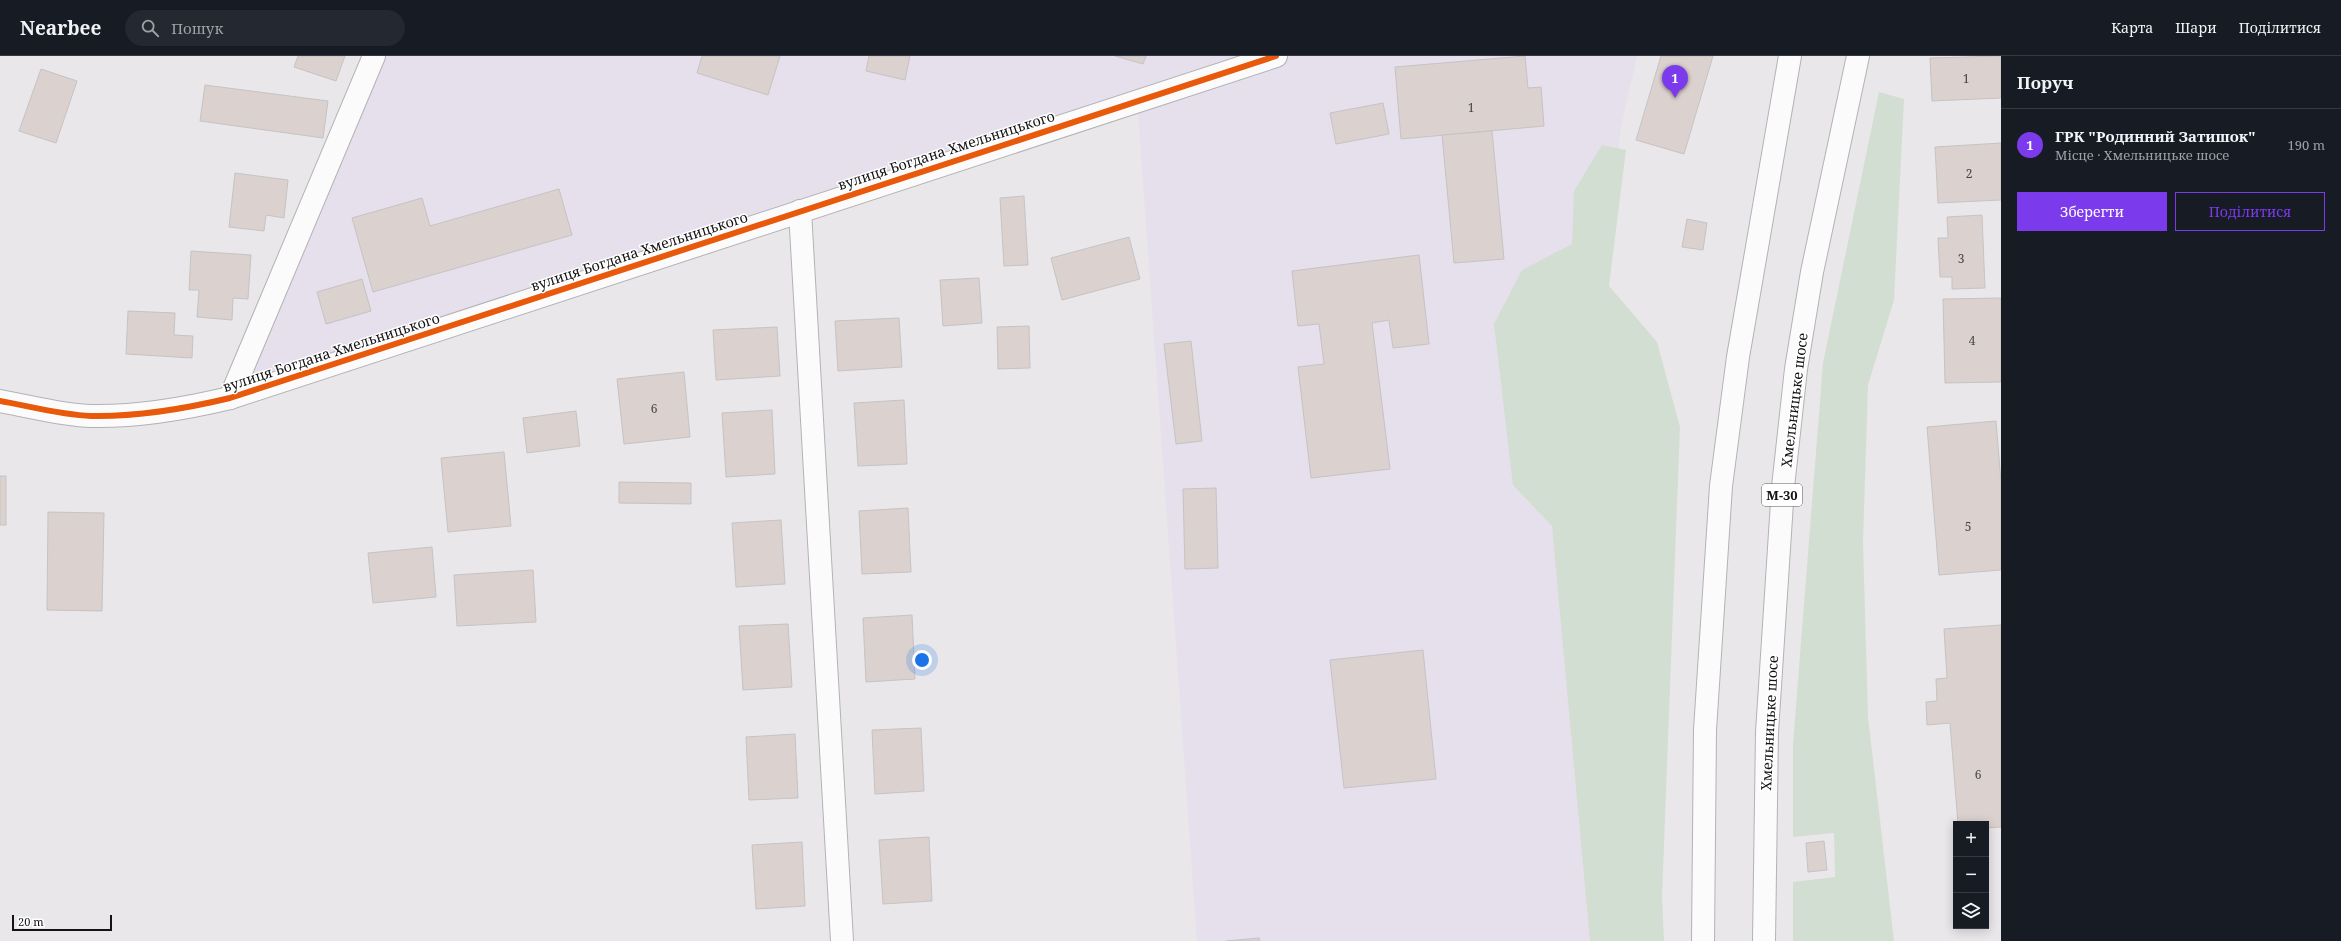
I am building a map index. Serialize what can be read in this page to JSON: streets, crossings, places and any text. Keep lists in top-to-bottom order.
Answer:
{
  "streets": {
    "main road": ["вулиця Богдана Хмельницького", "Хмельницьке шосе", "М-30"]
  },
  "house_numbers": [
    "1",
    "1",
    "2",
    "3",
    "4",
    "6",
    "5",
    "6"
  ],
  "scale_bar": "20 m",
  "page": {
    "header": "Nearbee",
    "search": "Пошук",
    "nav": ["Карта", "Шари", "Поділитися"],
    "heading": "Поруч",
    "pins": "1",
    "list": [
      {
        "mark": "1",
        "name": "ГРК \"Родинний Затишок\"",
        "note": "Місце · Хмельницьке шосе",
        "value": "190 m"
      }
    ],
    "buttons": ["Зберегти", "Поділитися"],
    "map_buttons": ["+", "−"],
    "scale": "20 m"
  }
}
